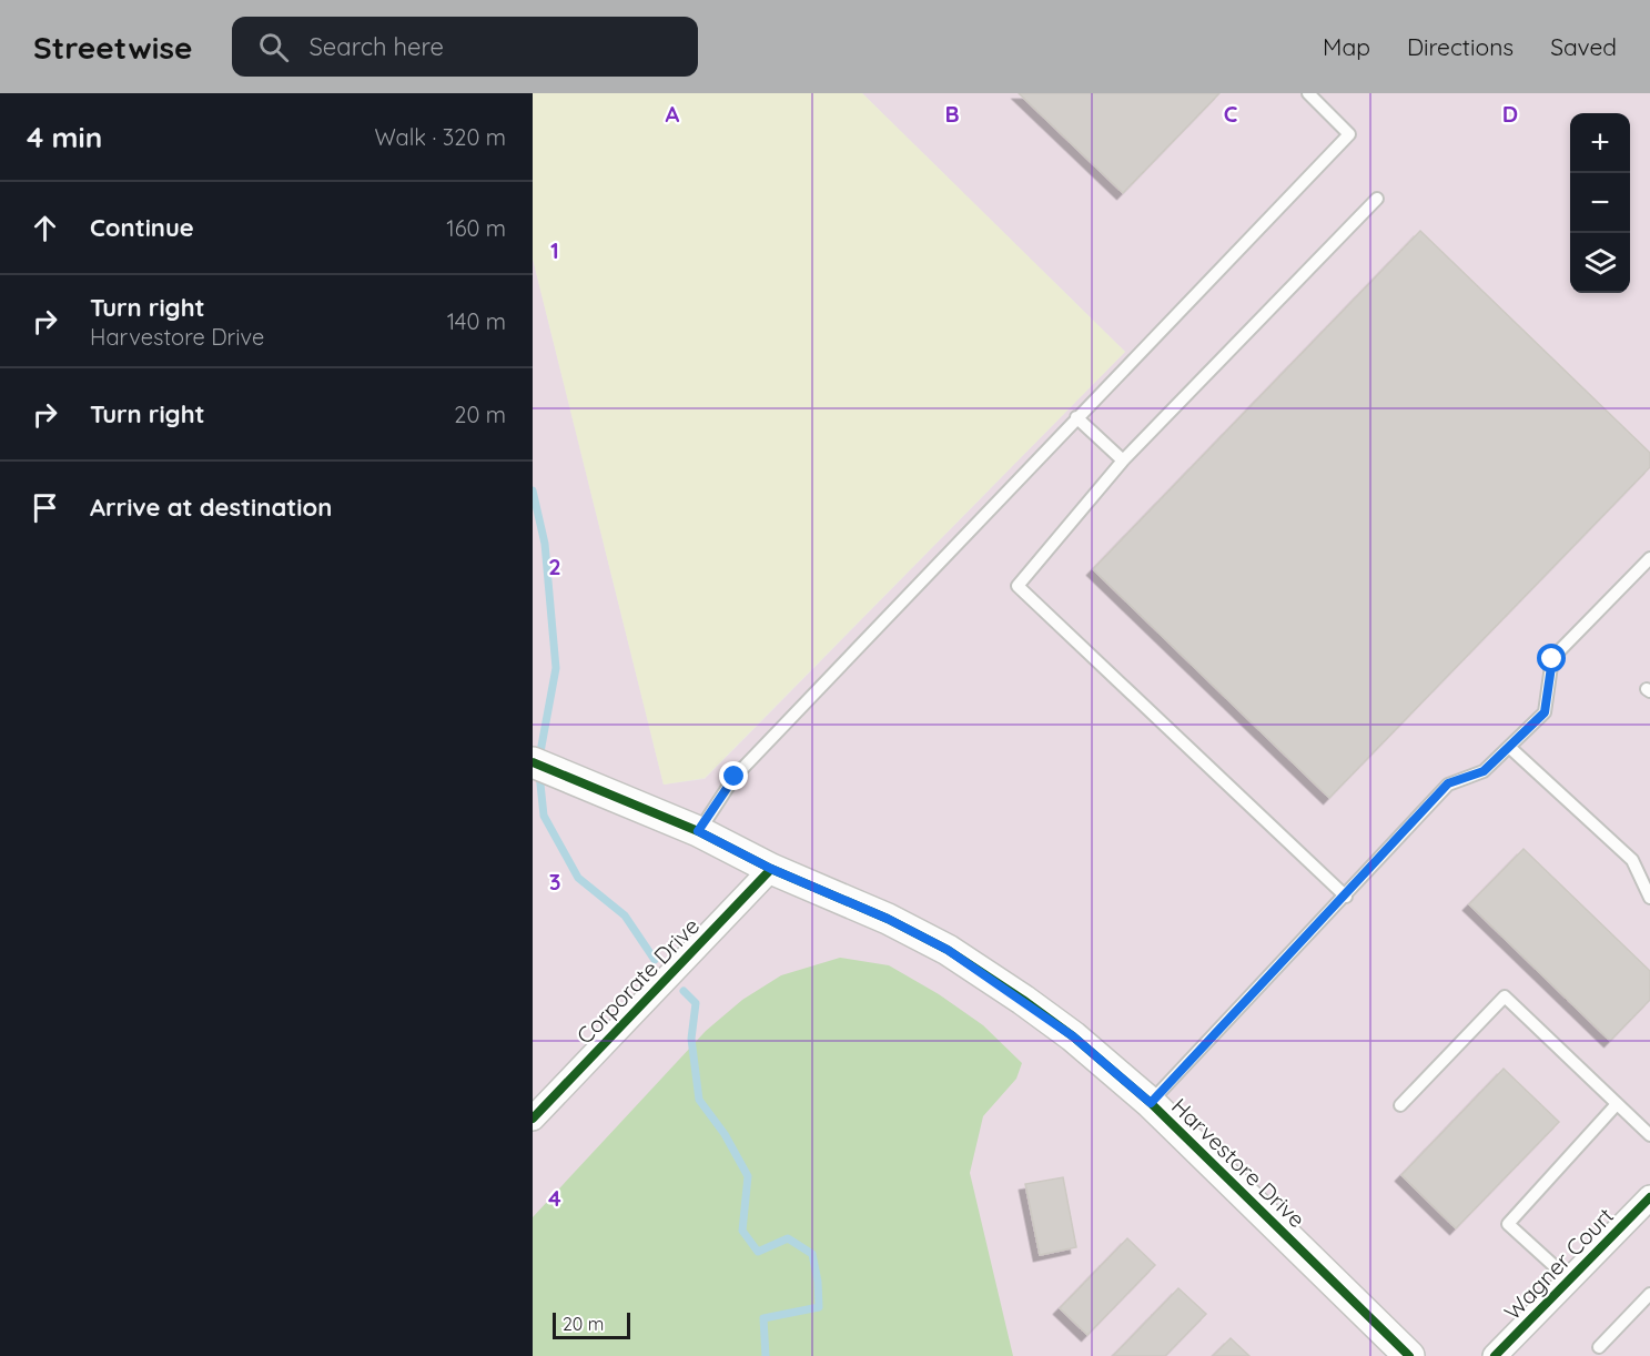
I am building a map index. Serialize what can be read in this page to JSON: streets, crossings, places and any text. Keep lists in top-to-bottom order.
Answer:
{
  "streets": {
    "street": ["Corporate Drive", "Harvestore Drive", "Wagner Court"]
  },
  "crossings": [
    ["Corporate Drive", "Harvestore Drive"]
  ],
  "scale_bar": "20 m",
  "page": {
    "header": "Streetwise",
    "search": "Search here",
    "nav": ["Map", "Directions", "Saved"],
    "heading": ["4 min", "Walk · 320 m"],
    "map_buttons": ["+", "−"],
    "list": [
      ["Continue", "160 m"],
      ["Turn right", "Harvestore Drive", "140 m"],
      ["Turn right", "20 m"],
      "Arrive at destination"
    ],
    "scale": "20 m"
  },
  "grid": {
    "columns": [
      "A",
      "B",
      "C",
      "D"
    ],
    "rows": [
      "1",
      "2",
      "3",
      "4"
    ]
  }
}
